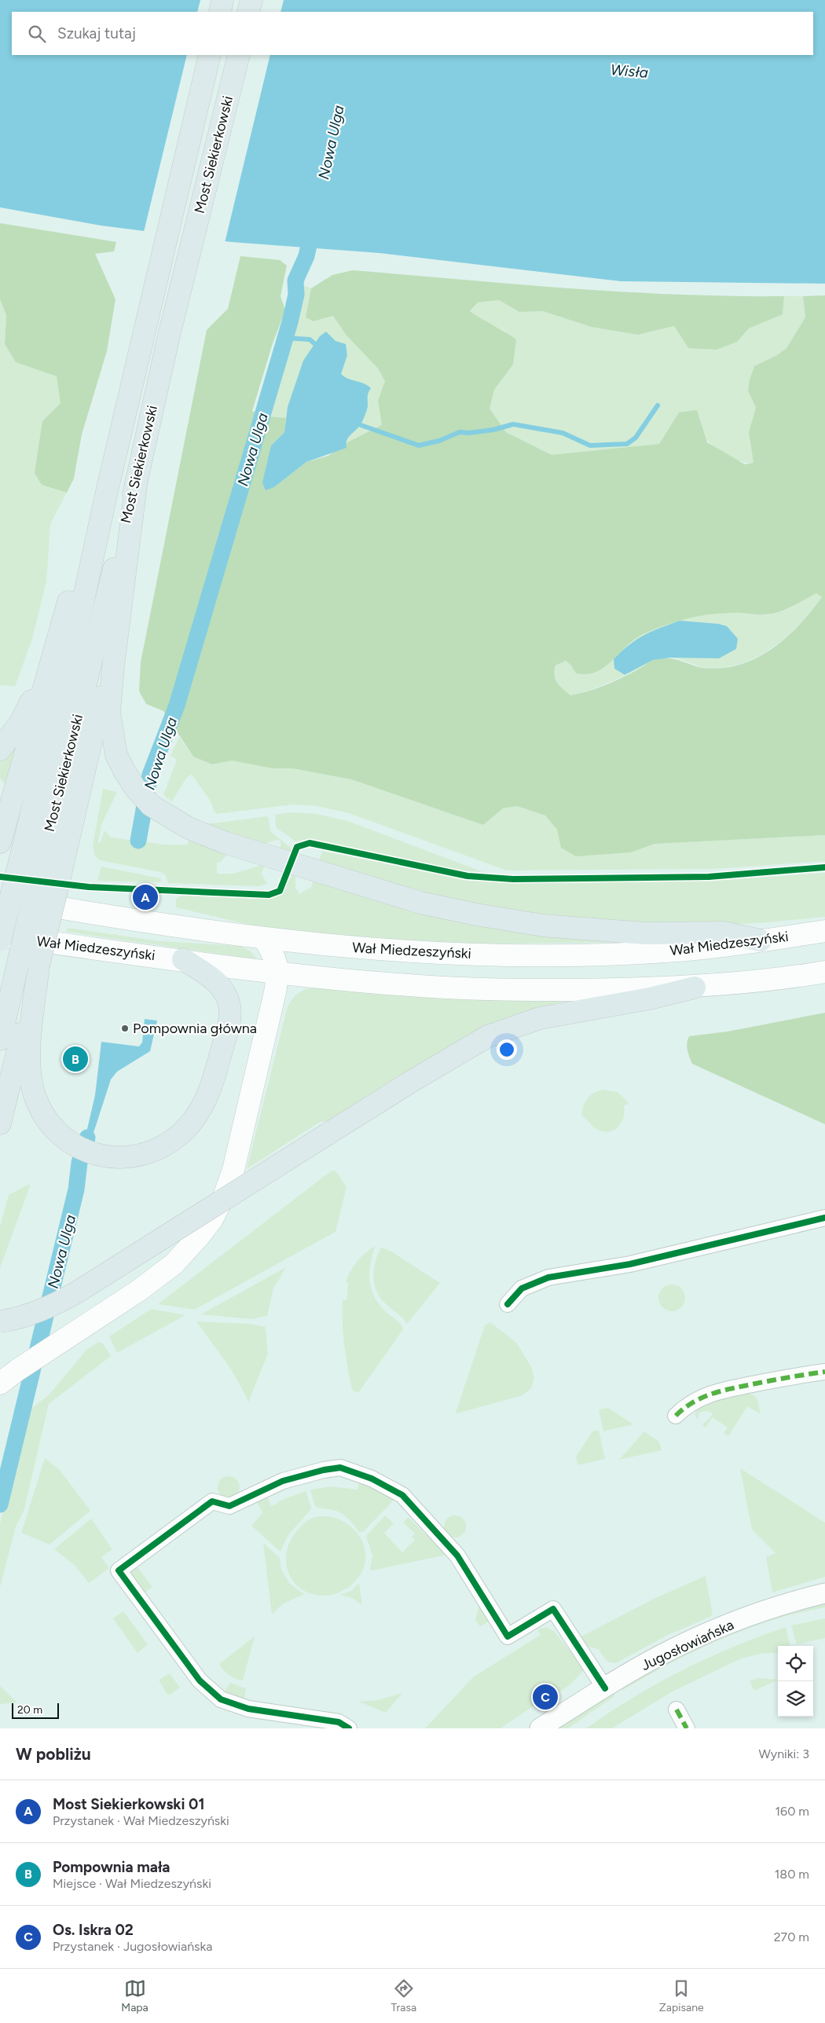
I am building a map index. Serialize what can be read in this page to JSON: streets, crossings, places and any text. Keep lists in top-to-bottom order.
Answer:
{
  "streets": {
    "main road": ["Most Siekierkowski", "Wał Miedzeszyński"],
    "street": ["Jugosłowiańska"]
  },
  "water": ["Wisła", "Nowa Ulga"],
  "places": ["Pompownia główna"],
  "scale_bar": "20 m",
  "page": {
    "search": "Szukaj tutaj",
    "pins": ["A", "B", "C"],
    "scale": "20 m",
    "heading": ["W pobliżu", "Wyniki: 3"],
    "list": [
      {
        "mark": "A",
        "name": "Most Siekierkowski 01",
        "note": "Przystanek · Wał Miedzeszyński",
        "value": "160 m"
      },
      {
        "mark": "B",
        "name": "Pompownia mała",
        "note": "Miejsce · Wał Miedzeszyński",
        "value": "180 m"
      },
      {
        "mark": "C",
        "name": "Os. Iskra 02",
        "note": "Przystanek · Jugosłowiańska",
        "value": "270 m"
      }
    ],
    "nav": ["Mapa", "Trasa", "Zapisane"]
  }
}
